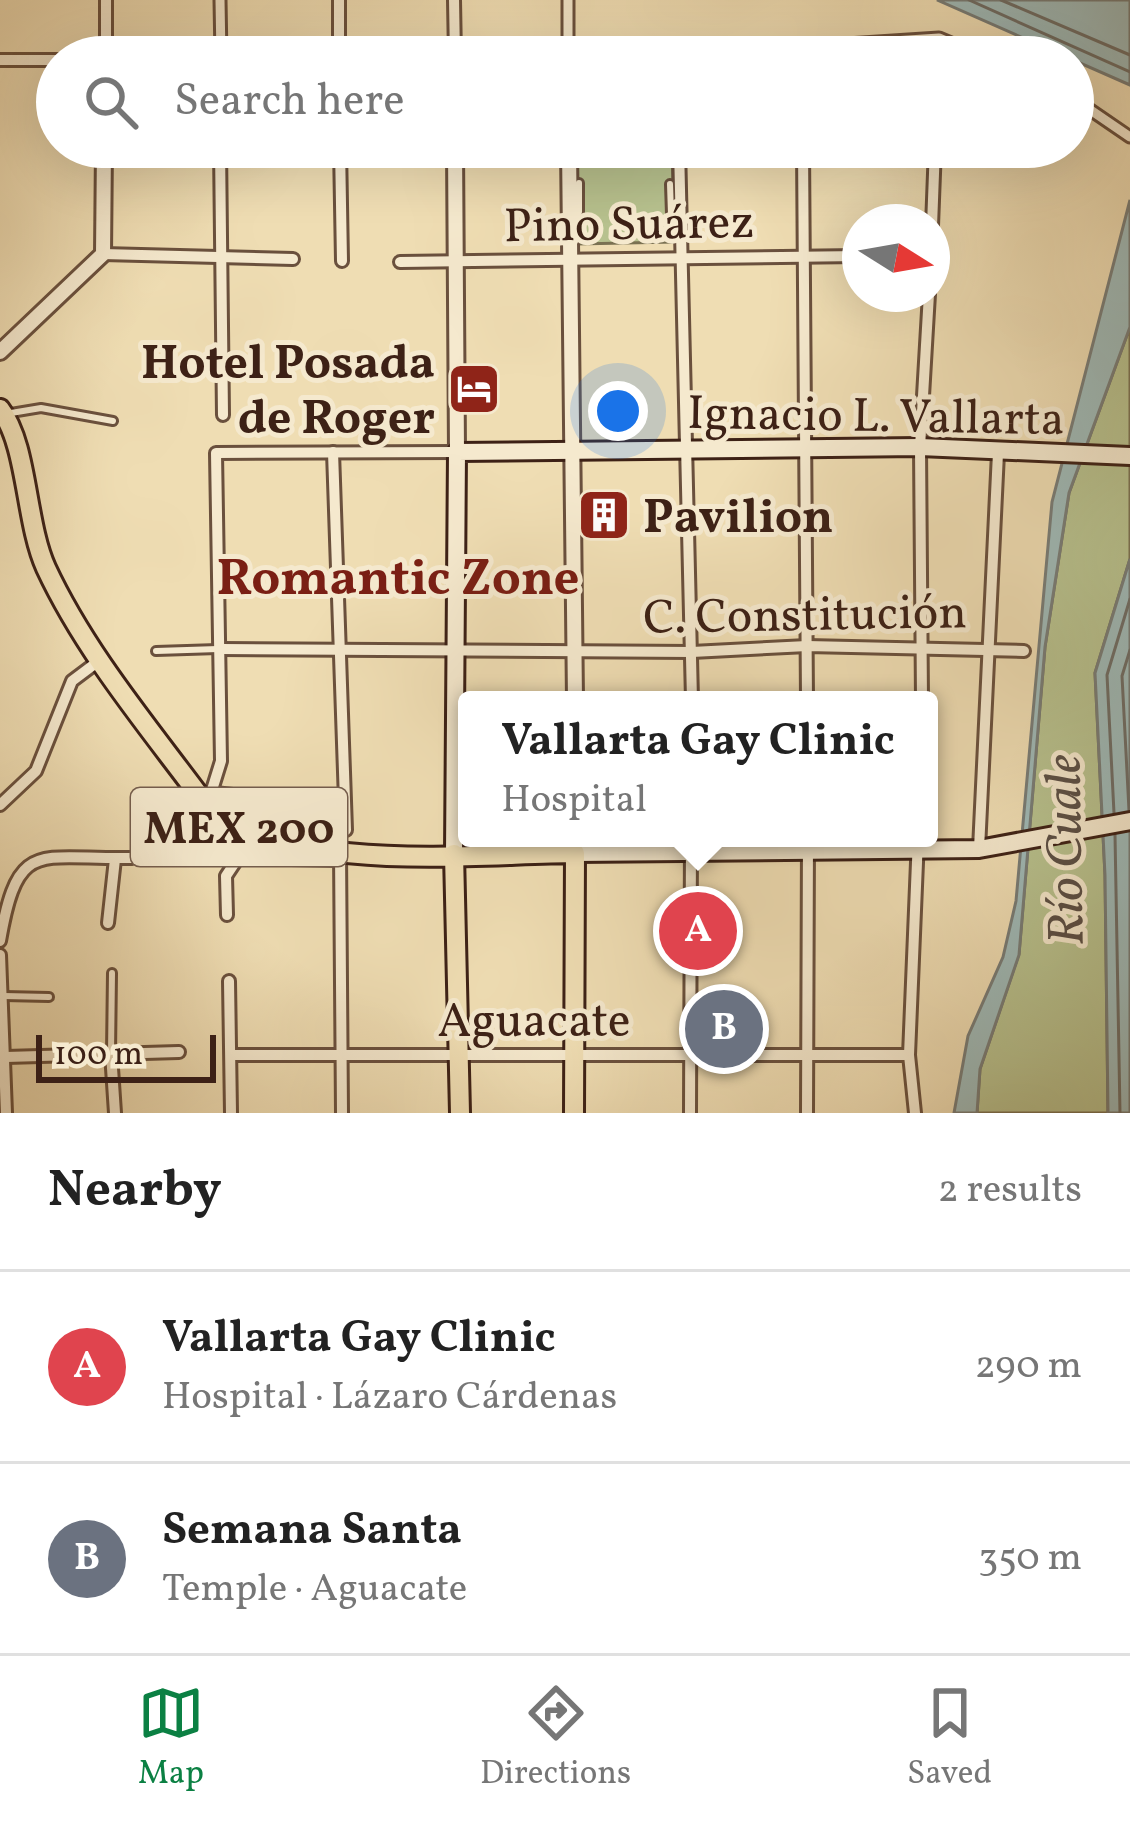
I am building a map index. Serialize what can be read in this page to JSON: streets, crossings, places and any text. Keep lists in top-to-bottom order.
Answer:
{
  "streets": {
    "main road": ["Ignacio L. Vallarta", "MEX 200"],
    "street": ["Pino Suárez", "C. Constitución", "Aguacate"]
  },
  "crossings": [
    ["Ignacio L. Vallarta", "C. Constitución"]
  ],
  "districts": ["Romantic Zone"],
  "water": ["Río Cuale"],
  "places": {
    "hotel": ["Hotel Posada de Roger"],
    "building": ["Pavilion"]
  },
  "scale_bar": "100 m",
  "north": "right",
  "page": {
    "search": "Search here",
    "popup": ["Vallarta Gay Clinic", "Hospital"],
    "pins": ["A", "B"],
    "scale": "100 m",
    "heading": ["Nearby", "2 results"],
    "list": [
      {
        "mark": "A",
        "name": "Vallarta Gay Clinic",
        "note": "Hospital · Lázaro Cárdenas",
        "value": "290 m"
      },
      {
        "mark": "B",
        "name": "Semana Santa",
        "note": "Temple · Aguacate",
        "value": "350 m"
      }
    ],
    "nav": ["Map", "Directions", "Saved"]
  }
}
